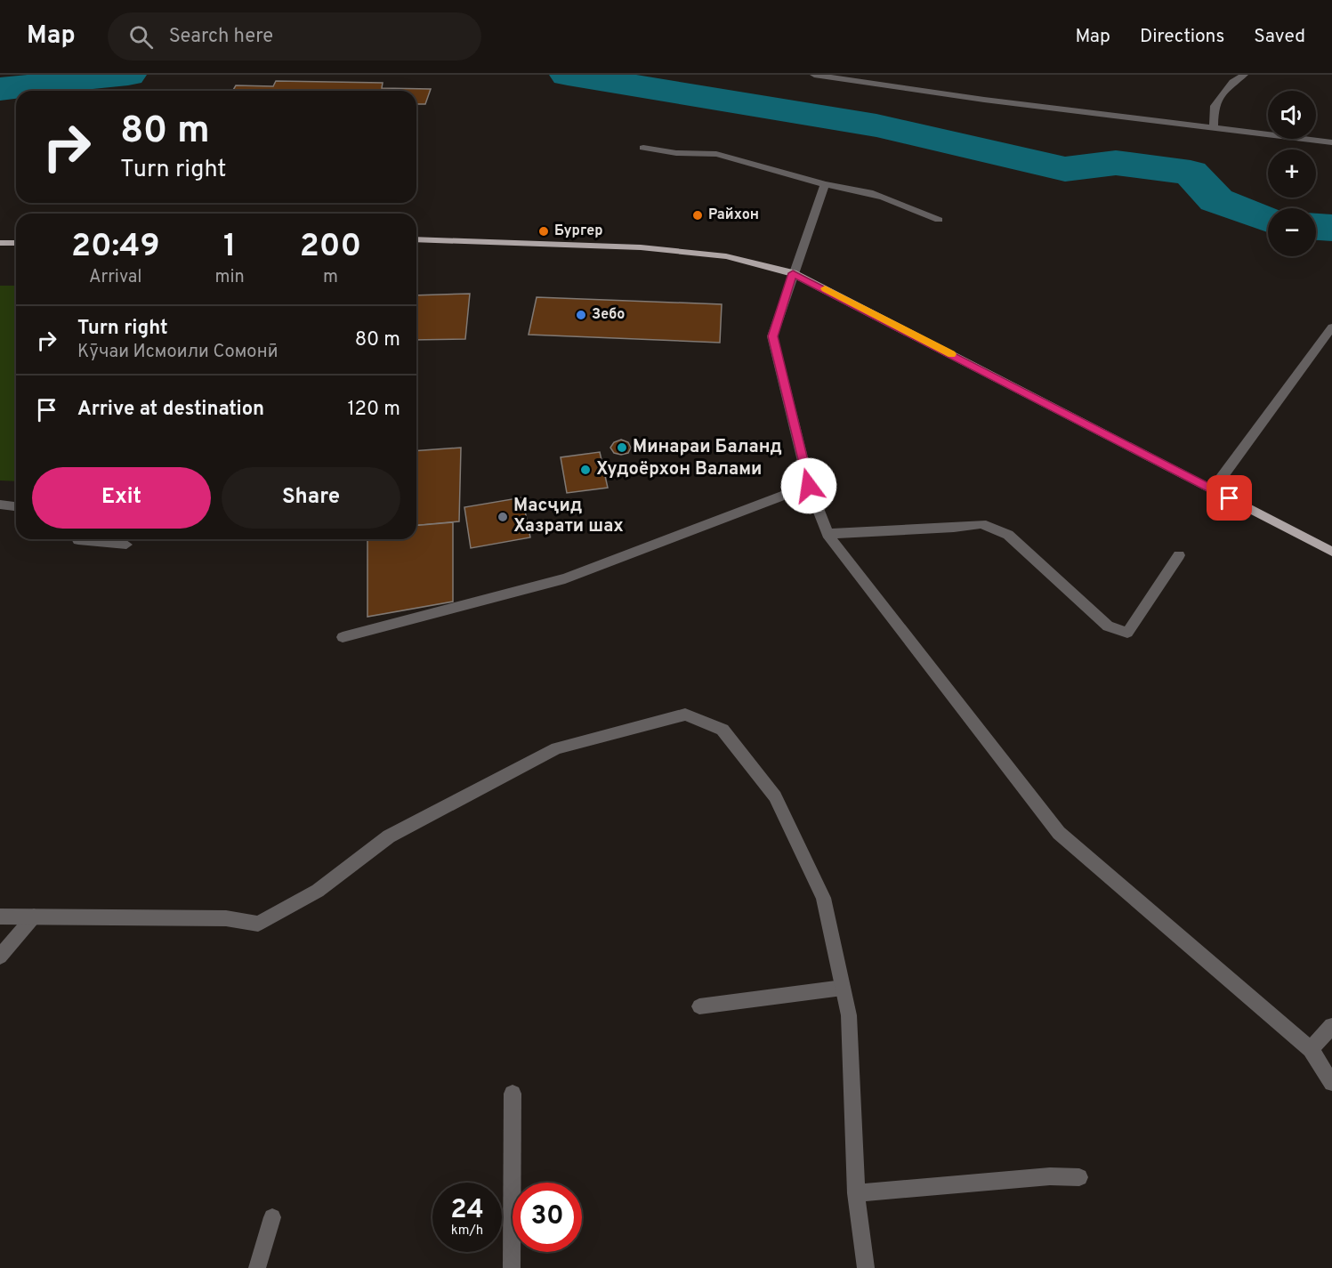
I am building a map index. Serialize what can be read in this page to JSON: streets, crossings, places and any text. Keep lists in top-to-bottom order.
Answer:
{
  "places": [
    "Райхон",
    "Бургер",
    "Зебо",
    "Минараи Баланд",
    "Худоёрхон Валами",
    "Масҷид Хазрати шах"
  ],
  "page": {
    "header": "Map",
    "search": "Search here",
    "nav": ["Map", "Directions", "Saved"],
    "map_buttons": ["+", "−"],
    "turn": ["80 m", "Turn right"],
    "eta": [
      "20:49",
      "Arrival",
      "1",
      "min",
      "200",
      "m"
    ],
    "list": [
      {
        "name": "Turn right",
        "note": "Кӯчаи Исмоили Сомонӣ",
        "value": "80 m"
      },
      {
        "name": "Arrive at destination",
        "value": "120 m"
      }
    ],
    "buttons": ["Exit", "Share"],
    "speed": "24 km/h",
    "limit": "30"
  }
}
